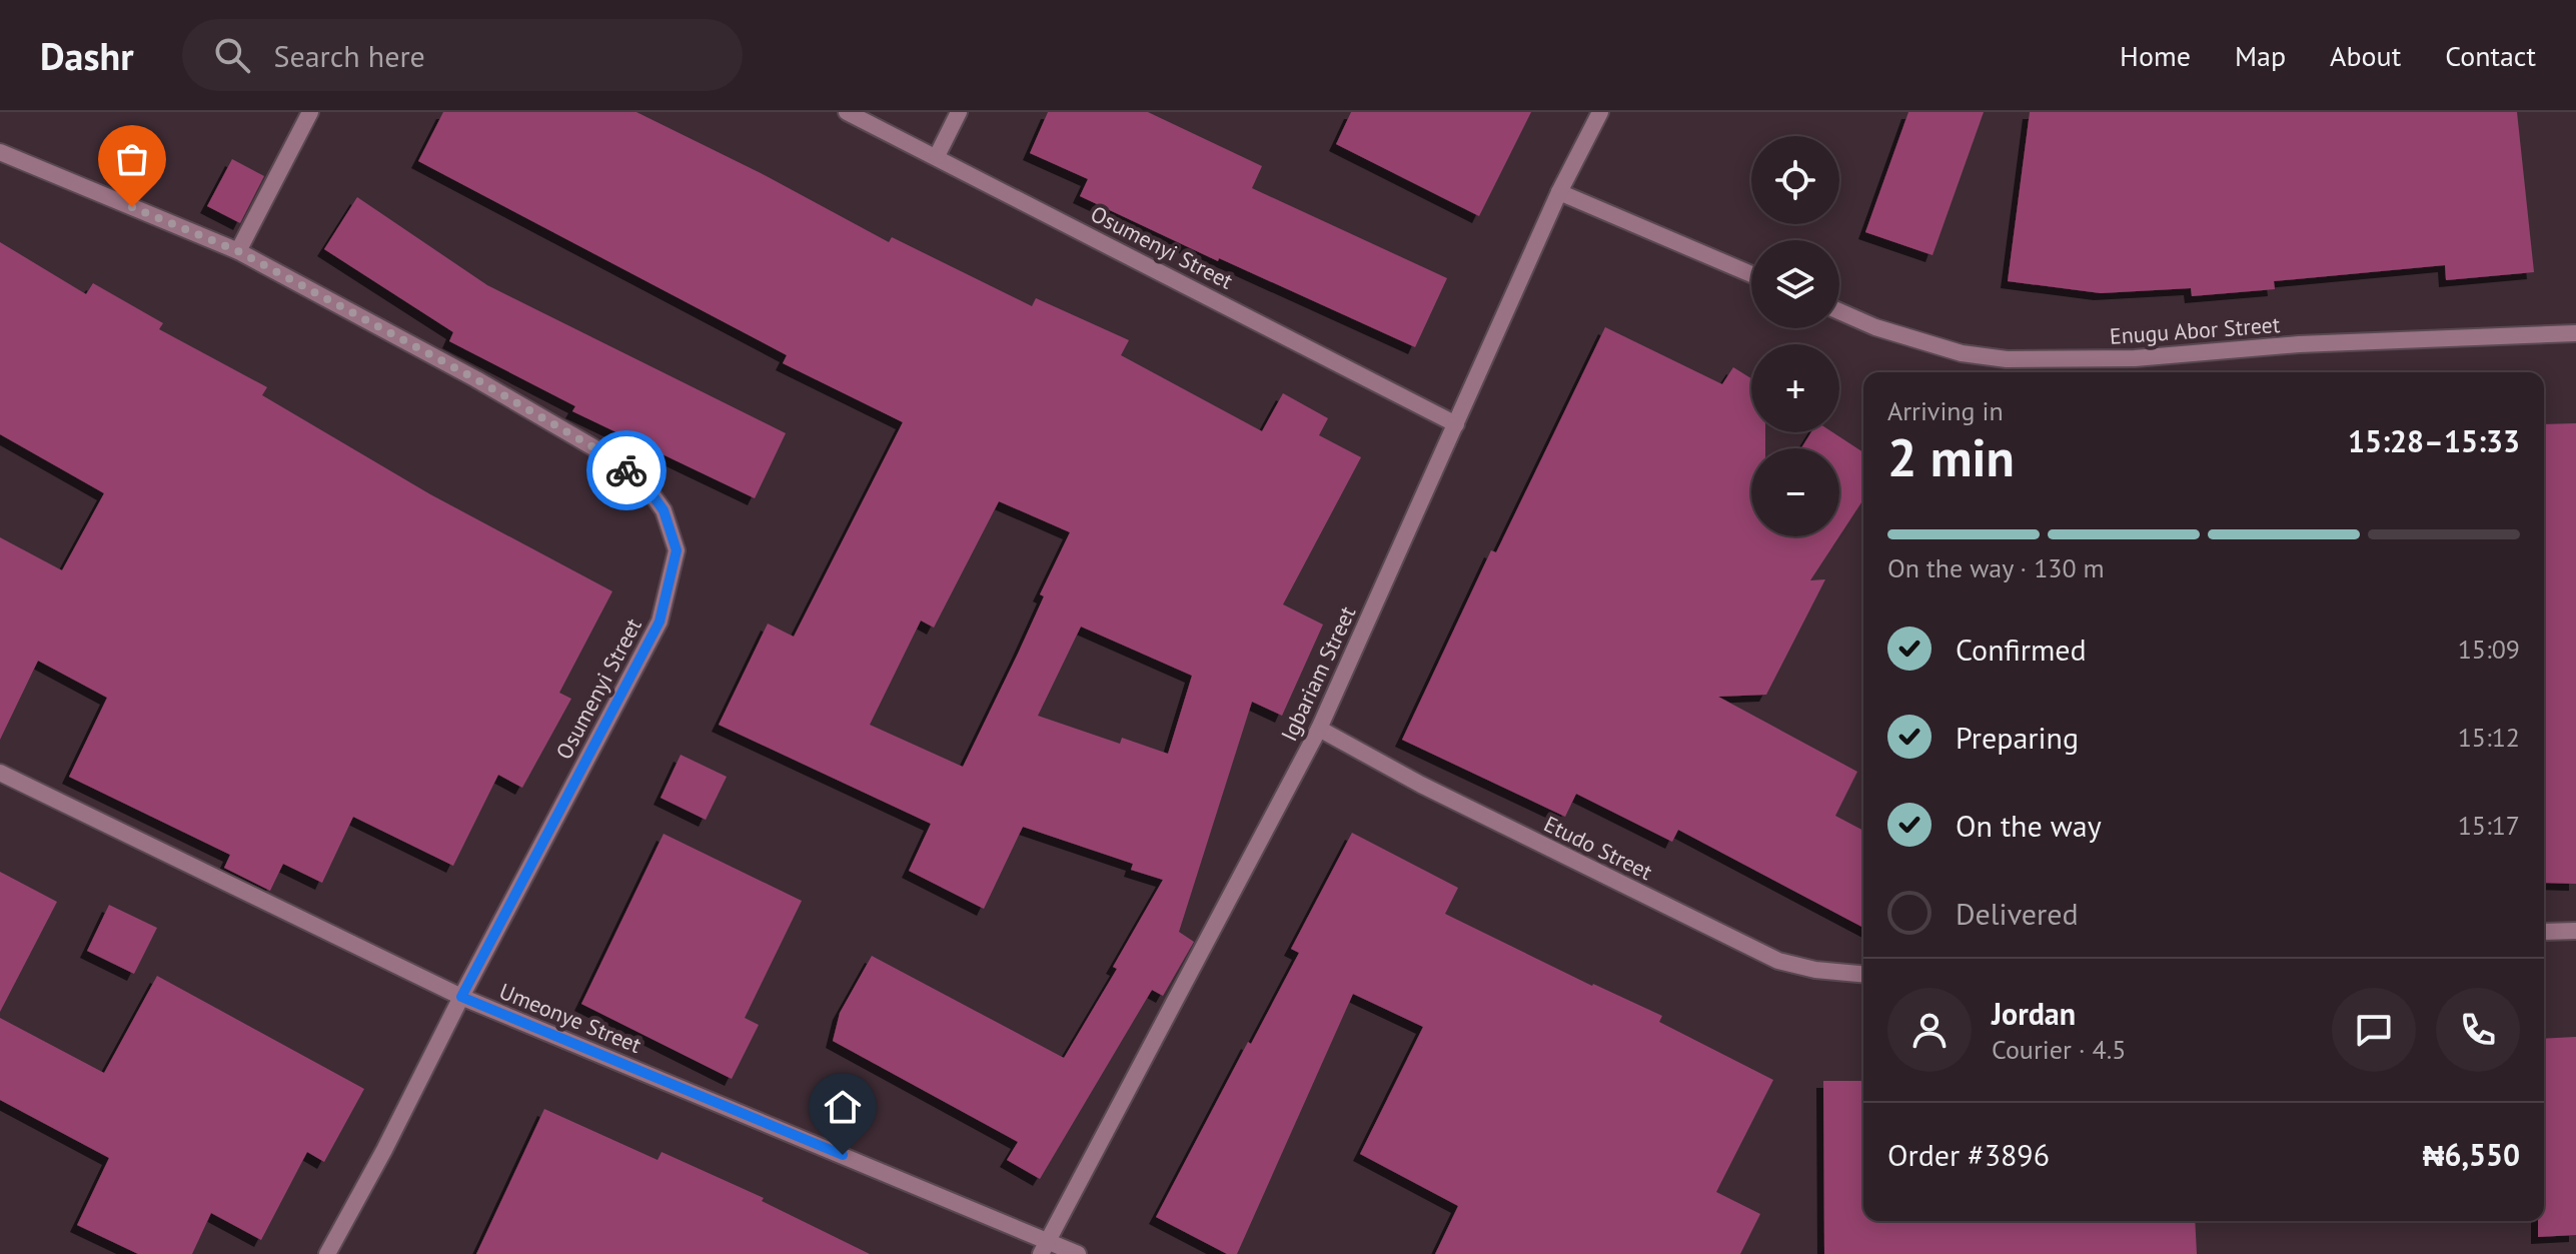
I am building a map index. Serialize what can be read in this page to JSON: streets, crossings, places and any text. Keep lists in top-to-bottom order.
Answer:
{
  "streets": {
    "street": [
      "Osumenyi Street",
      "Enugu Abor Street",
      "Igbariam Street",
      "Etudo Street",
      "Umeonye Street"
    ]
  },
  "crossings": [
    ["Osumenyi Street", "Igbariam Street"],
    ["Osumenyi Street", "Umeonye Street"],
    ["Igbariam Street", "Etudo Street"],
    ["Igbariam Street", "Umeonye Street"]
  ],
  "page": {
    "header": "Dashr",
    "search": "Search here",
    "nav": [
      "Home",
      "Map",
      "About",
      "Contact"
    ],
    "map_buttons": ["+", "−"],
    "heading": ["2 min", "Arriving in", "15:28–15:33"],
    "panel": [
      "Jordan",
      "Courier · 4.5",
      "Order #3896",
      "₦6,550"
    ],
    "bar": "On the way · 130 m",
    "list": [
      ["Confirmed", "15:09"],
      ["Preparing", "15:12"],
      ["On the way", "15:17"],
      "Delivered"
    ]
  }
}
